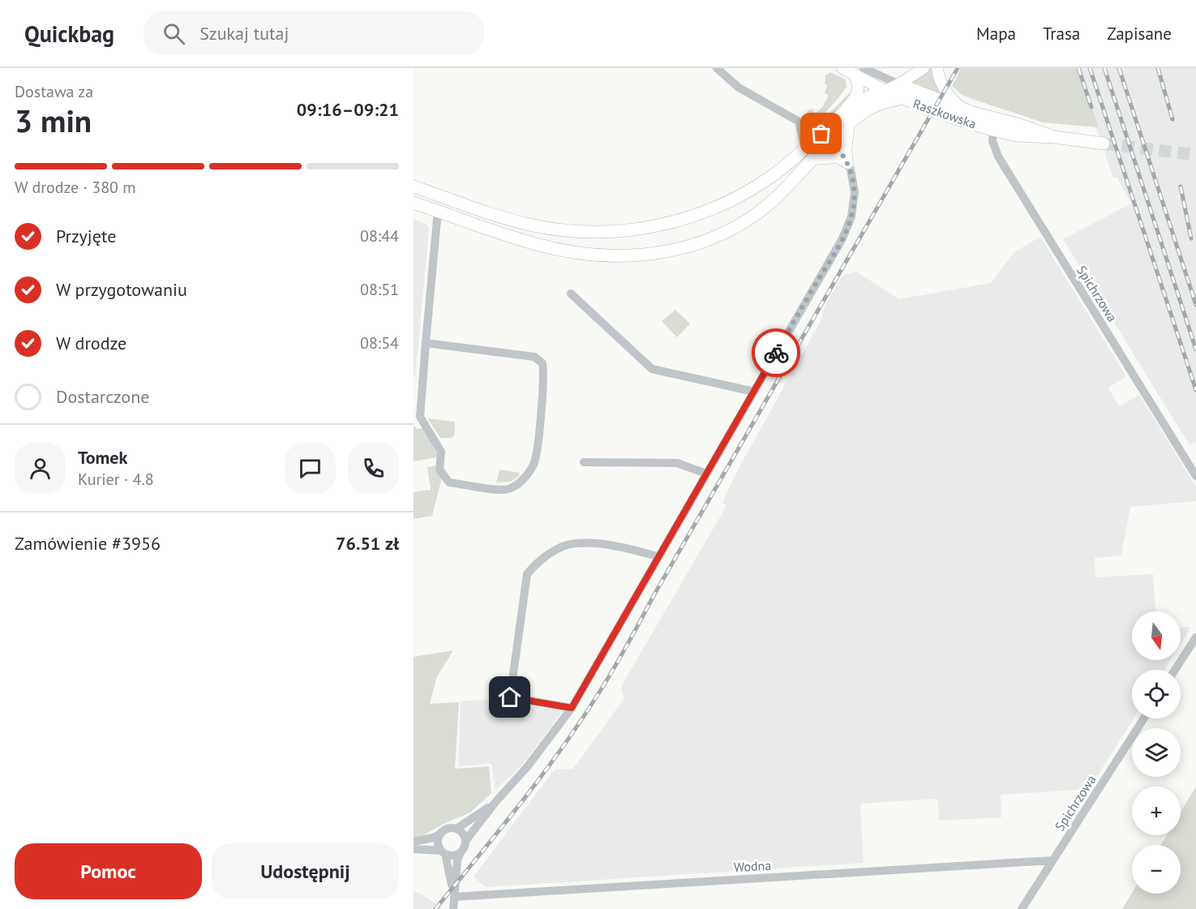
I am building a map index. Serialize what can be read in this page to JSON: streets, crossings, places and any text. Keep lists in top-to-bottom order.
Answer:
{
  "streets": {
    "main road": ["Raszkowska"],
    "street": ["Spichrzowa", "Wodna"]
  },
  "crossings": [
    ["Raszkowska", "Spichrzowa"],
    ["Spichrzowa", "Wodna"]
  ],
  "north": "bottom",
  "page": {
    "header": "Quickbag",
    "search": "Szukaj tutaj",
    "nav": ["Mapa", "Trasa", "Zapisane"],
    "heading": ["3 min", "Dostawa za", "09:16–09:21"],
    "panel": [
      "Tomek",
      "Kurier · 4.8",
      "Zamówienie #3956",
      "76.51 zł"
    ],
    "bar": "W drodze · 380 m",
    "list": [
      ["Przyjęte", "08:44"],
      ["W przygotowaniu", "08:51"],
      ["W drodze", "08:54"],
      "Dostarczone"
    ],
    "map_buttons": ["+", "−"],
    "buttons": ["Pomoc", "Udostępnij"]
  }
}
